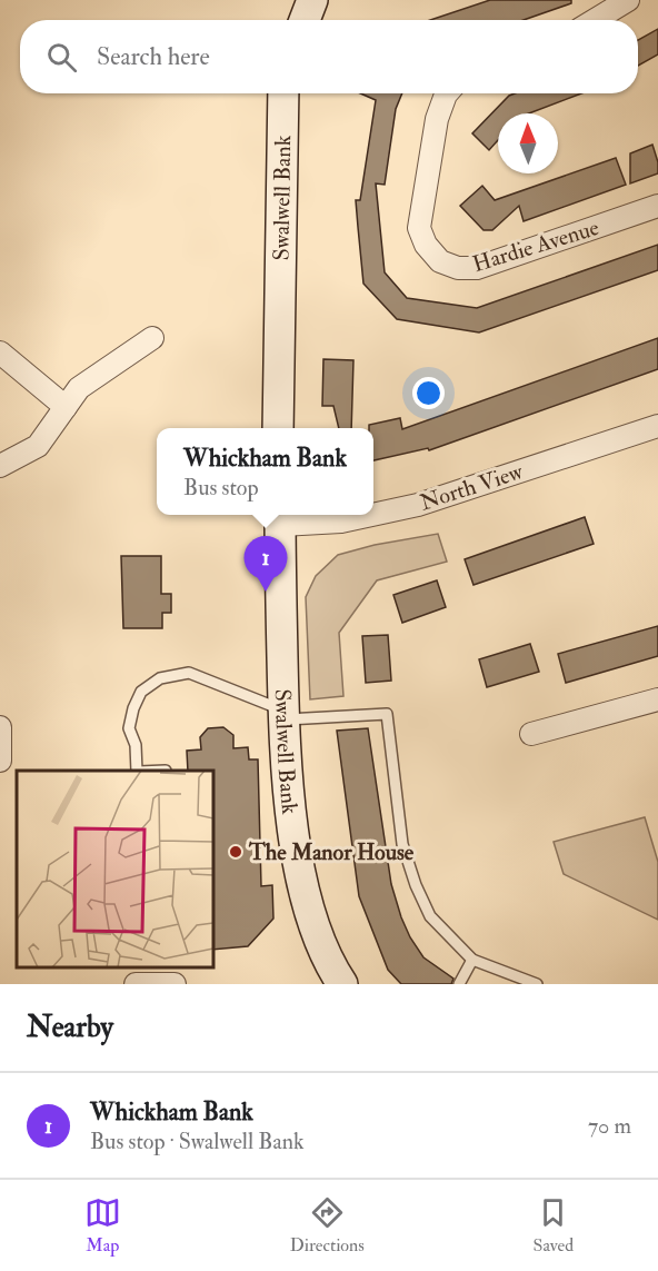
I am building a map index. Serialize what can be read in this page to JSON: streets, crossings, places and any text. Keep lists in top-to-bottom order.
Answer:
{
  "streets": {
    "main road": ["Swalwell Bank"],
    "street": ["Hardie Avenue", "North View"]
  },
  "crossings": [
    ["Swalwell Bank", "North View"]
  ],
  "places": ["The Manor House"],
  "north": "top",
  "page": {
    "search": "Search here",
    "popup": ["Whickham Bank", "Bus stop"],
    "pins": "1",
    "heading": "Nearby",
    "list": [
      {
        "mark": "1",
        "name": "Whickham Bank",
        "note": "Bus stop · Swalwell Bank",
        "value": "70 m"
      }
    ],
    "nav": ["Map", "Directions", "Saved"]
  }
}
